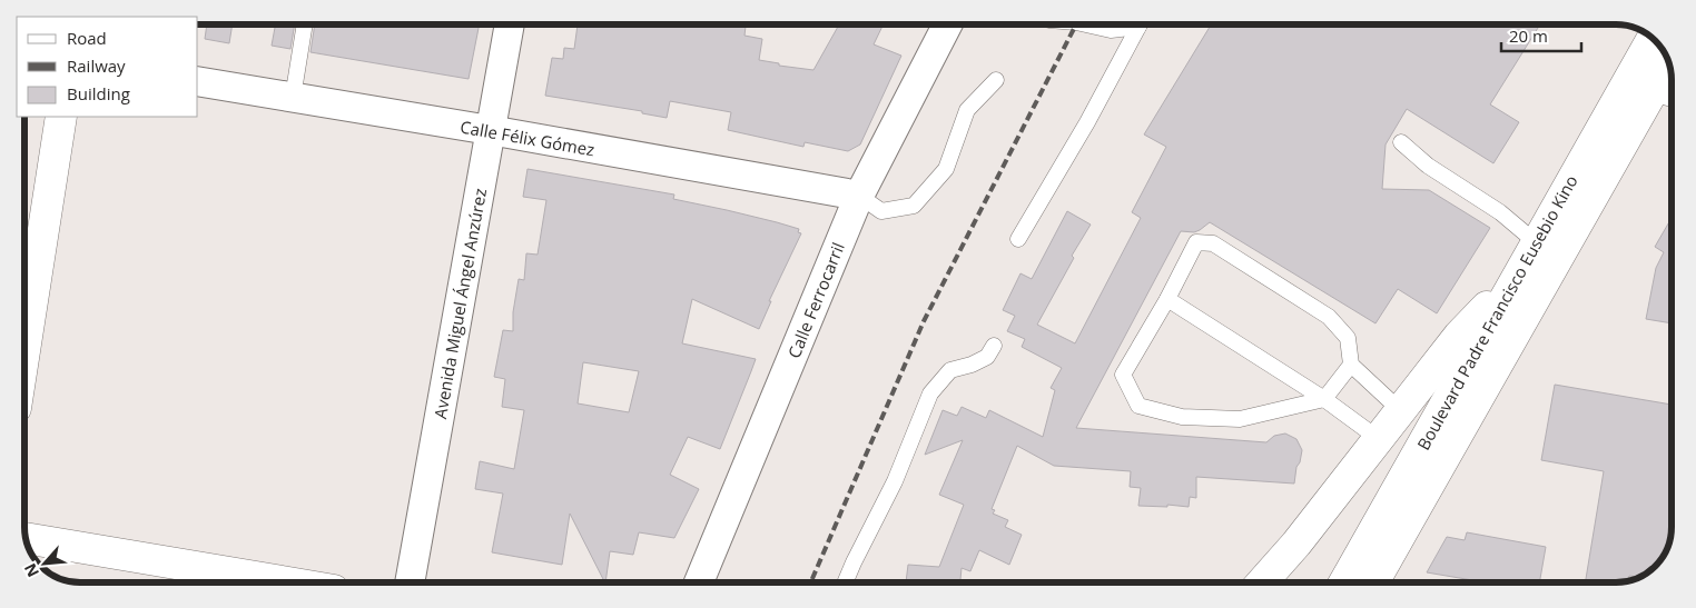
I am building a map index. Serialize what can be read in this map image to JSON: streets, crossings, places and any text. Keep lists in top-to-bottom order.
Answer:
{
  "streets": {
    "main road": ["Boulevard Padre Francisco Eusebio Kino"],
    "street": ["Calle Félix Gómez", "Calle Ferrocarril", "Avenida Miguel Ángel Anzúrez"]
  },
  "crossings": [
    ["Calle Félix Gómez", "Calle Ferrocarril"],
    ["Calle Félix Gómez", "Avenida Miguel Ángel Anzúrez"]
  ],
  "legend": ["Road", "Railway", "Building"],
  "scale_bar": "20 m",
  "north": "bottom left"
}
